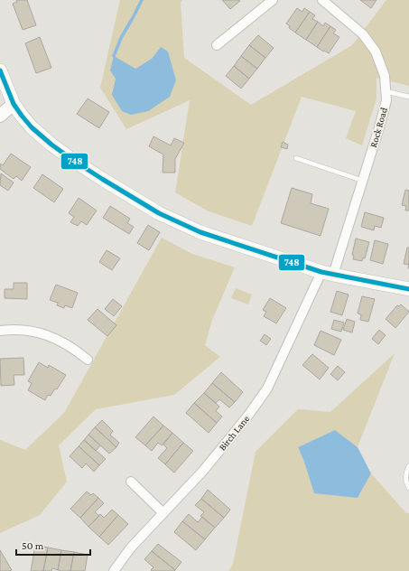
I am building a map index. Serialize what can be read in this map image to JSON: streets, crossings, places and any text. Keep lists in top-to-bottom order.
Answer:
{
  "streets": {
    "street": ["Rock Road", "Birch Lane"]
  },
  "crossings": [
    ["Rock Road", "Birch Lane"]
  ],
  "lines": ["transit line 748"],
  "scale_bar": "50 m"
}
